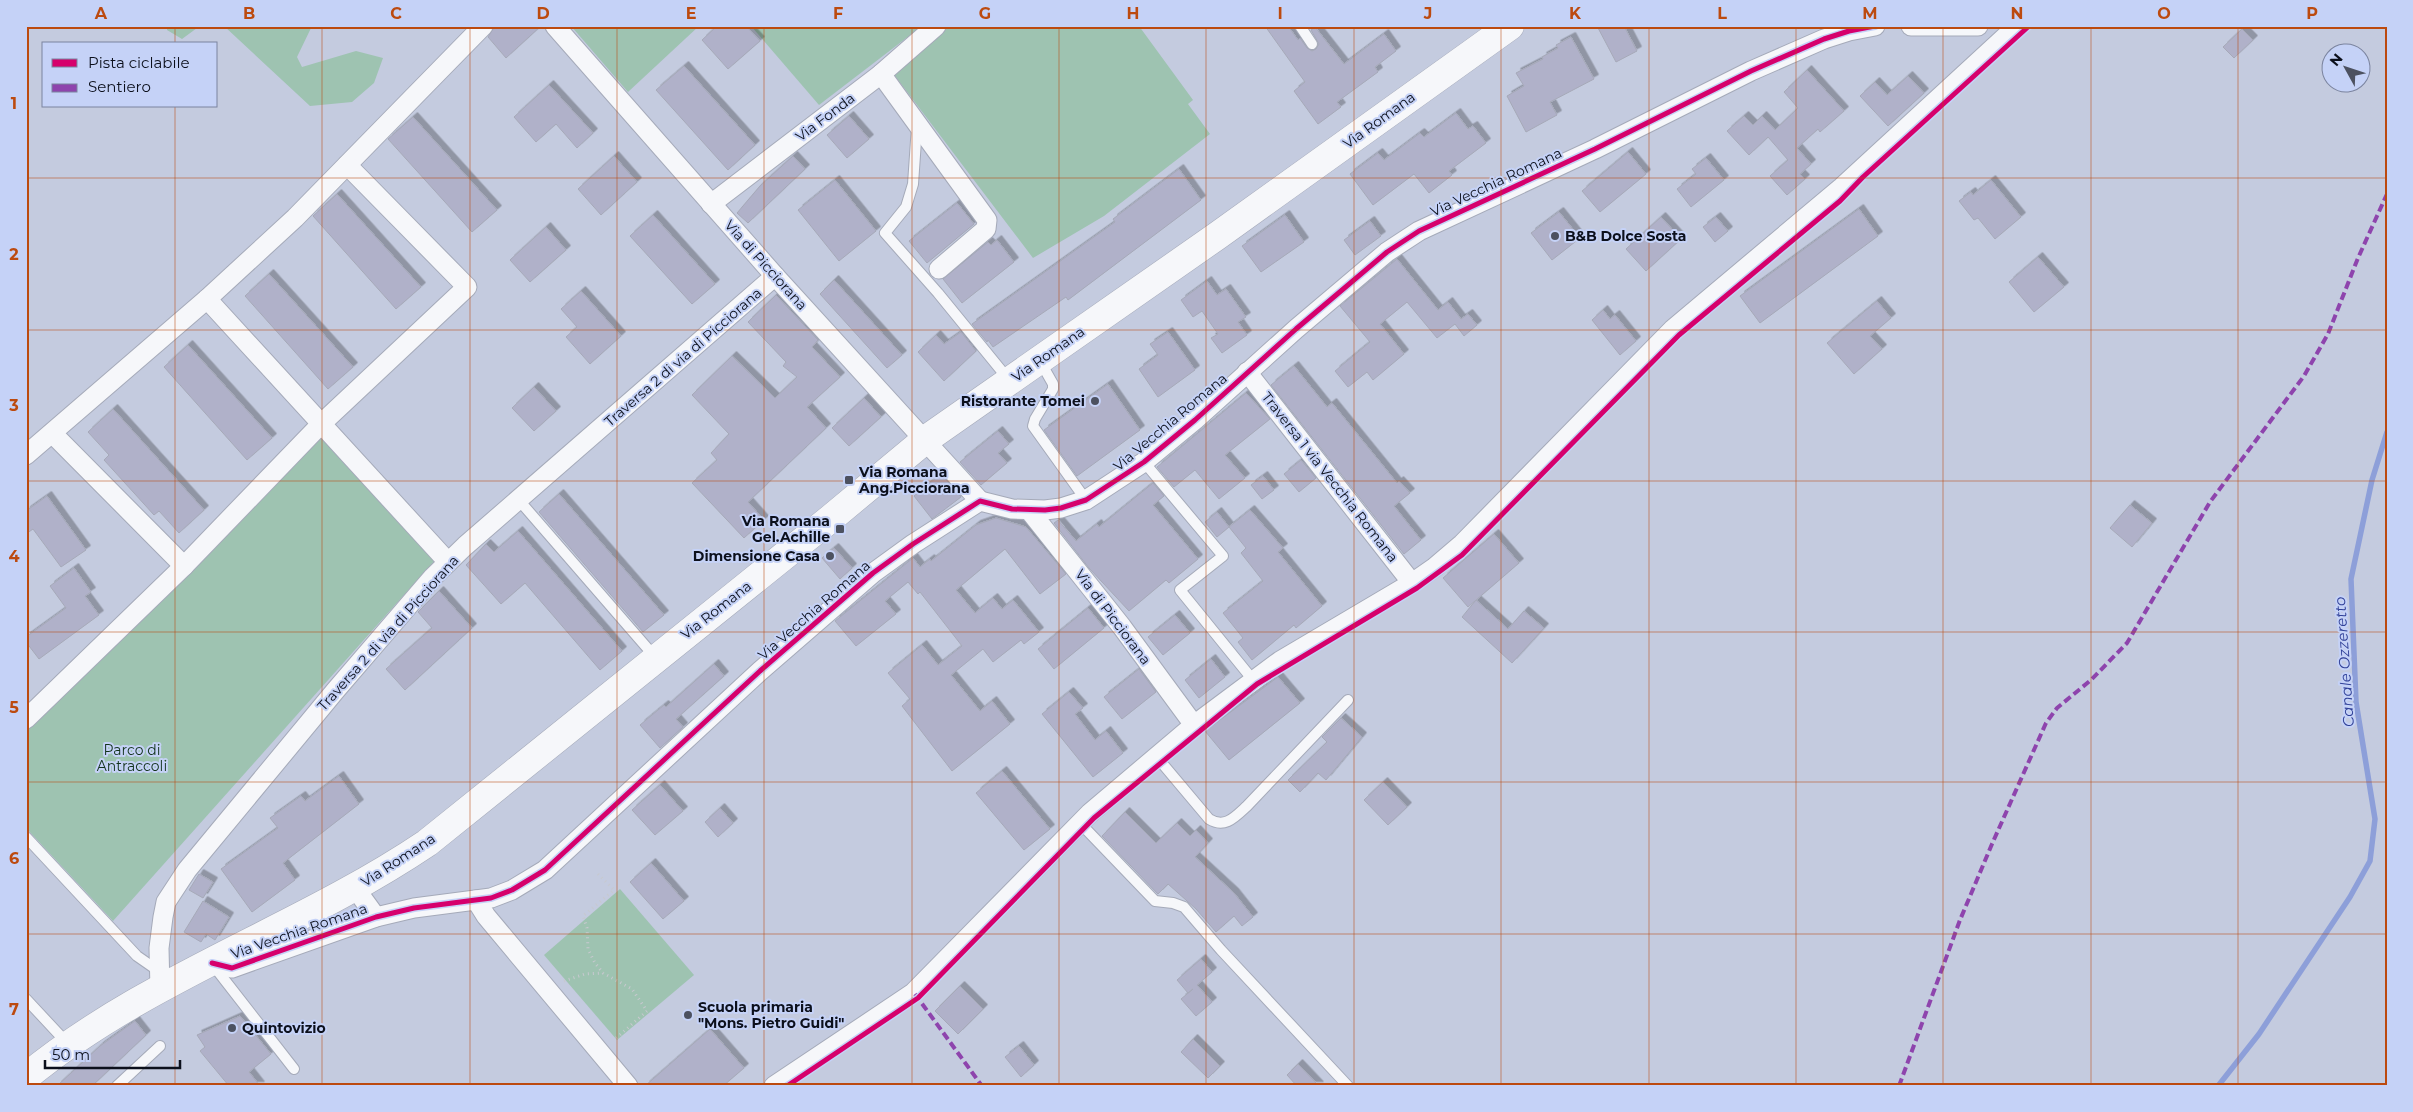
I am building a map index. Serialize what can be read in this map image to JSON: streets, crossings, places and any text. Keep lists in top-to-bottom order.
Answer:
{
  "streets": {
    "main road": ["Via Romana"],
    "street": [
      "Via Fonda",
      "Via Vecchia Romana",
      "Via di Picciorana",
      "Traversa 2 di via di Picciorana",
      "Traversa 1 via Vecchia Romana"
    ]
  },
  "crossings": [
    ["Via Fonda", "Via di Picciorana"],
    ["Via Romana", "Via Vecchia Romana"],
    ["Via Romana", "Via di Picciorana"],
    ["Via Romana", "Traversa 2 di via di Picciorana"],
    ["Via Vecchia Romana", "Via di Picciorana"],
    ["Via Vecchia Romana", "Traversa 1 via Vecchia Romana"],
    ["Via di Picciorana", "Traversa 2 di via di Picciorana"]
  ],
  "water": ["Canale Ozzeretto"],
  "parks": ["Parco di Antraccoli"],
  "places": {
    "other": [
      "B&B Dolce Sosta",
      "Ristorante Tomei",
      "Dimensione Casa",
      "Scuola primaria \"Mons. Pietro Guidi\"",
      "Quintovizio"
    ],
    "transit": ["Via Romana Ang.Picciorana", "Via Romana Gel.Achille"]
  },
  "legend": ["Pista ciclabile", "Sentiero"],
  "scale_bar": "50 m",
  "north": "top left",
  "grid": {
    "columns": [
      "A",
      "B",
      "C",
      "D",
      "E",
      "F",
      "G",
      "H",
      "I",
      "J",
      "K",
      "L",
      "M",
      "N",
      "O",
      "P"
    ],
    "rows": [
      "1",
      "2",
      "3",
      "4",
      "5",
      "6",
      "7"
    ]
  }
}
